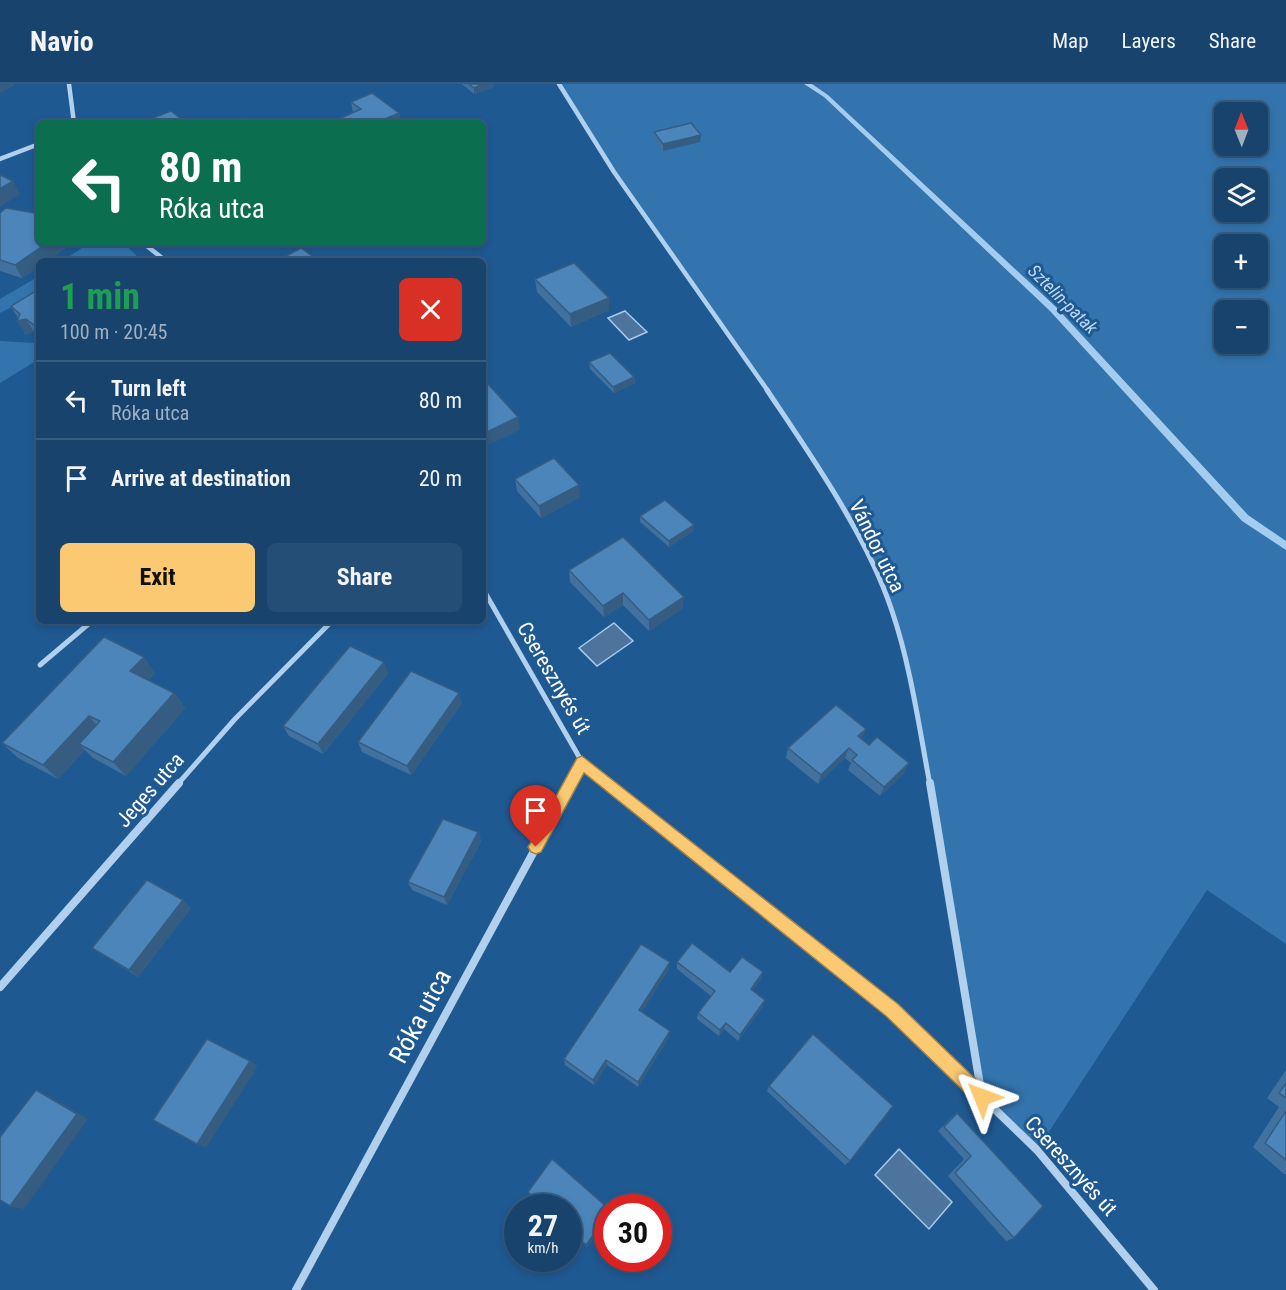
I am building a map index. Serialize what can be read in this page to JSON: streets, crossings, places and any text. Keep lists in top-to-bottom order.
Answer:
{
  "streets": {
    "street": [
      "Vándor utca",
      "Cseresznyés út",
      "Jeges utca",
      "Róka utca"
    ]
  },
  "crossings": [
    ["Vándor utca", "Cseresznyés út"],
    ["Cseresznyés út", "Róka utca"]
  ],
  "water": ["Sztelin-patak"],
  "north": "top",
  "page": {
    "header": "Navio",
    "nav": ["Map", "Layers", "Share"],
    "map_buttons": ["+", "−"],
    "turn": ["80 m", "Róka utca"],
    "heading": ["1 min", "100 m · 20:45"],
    "list": [
      {
        "name": "Turn left",
        "note": "Róka utca",
        "value": "80 m"
      },
      {
        "name": "Arrive at destination",
        "value": "20 m"
      }
    ],
    "buttons": ["Exit", "Share"],
    "speed": "27 km/h",
    "limit": "30"
  }
}
